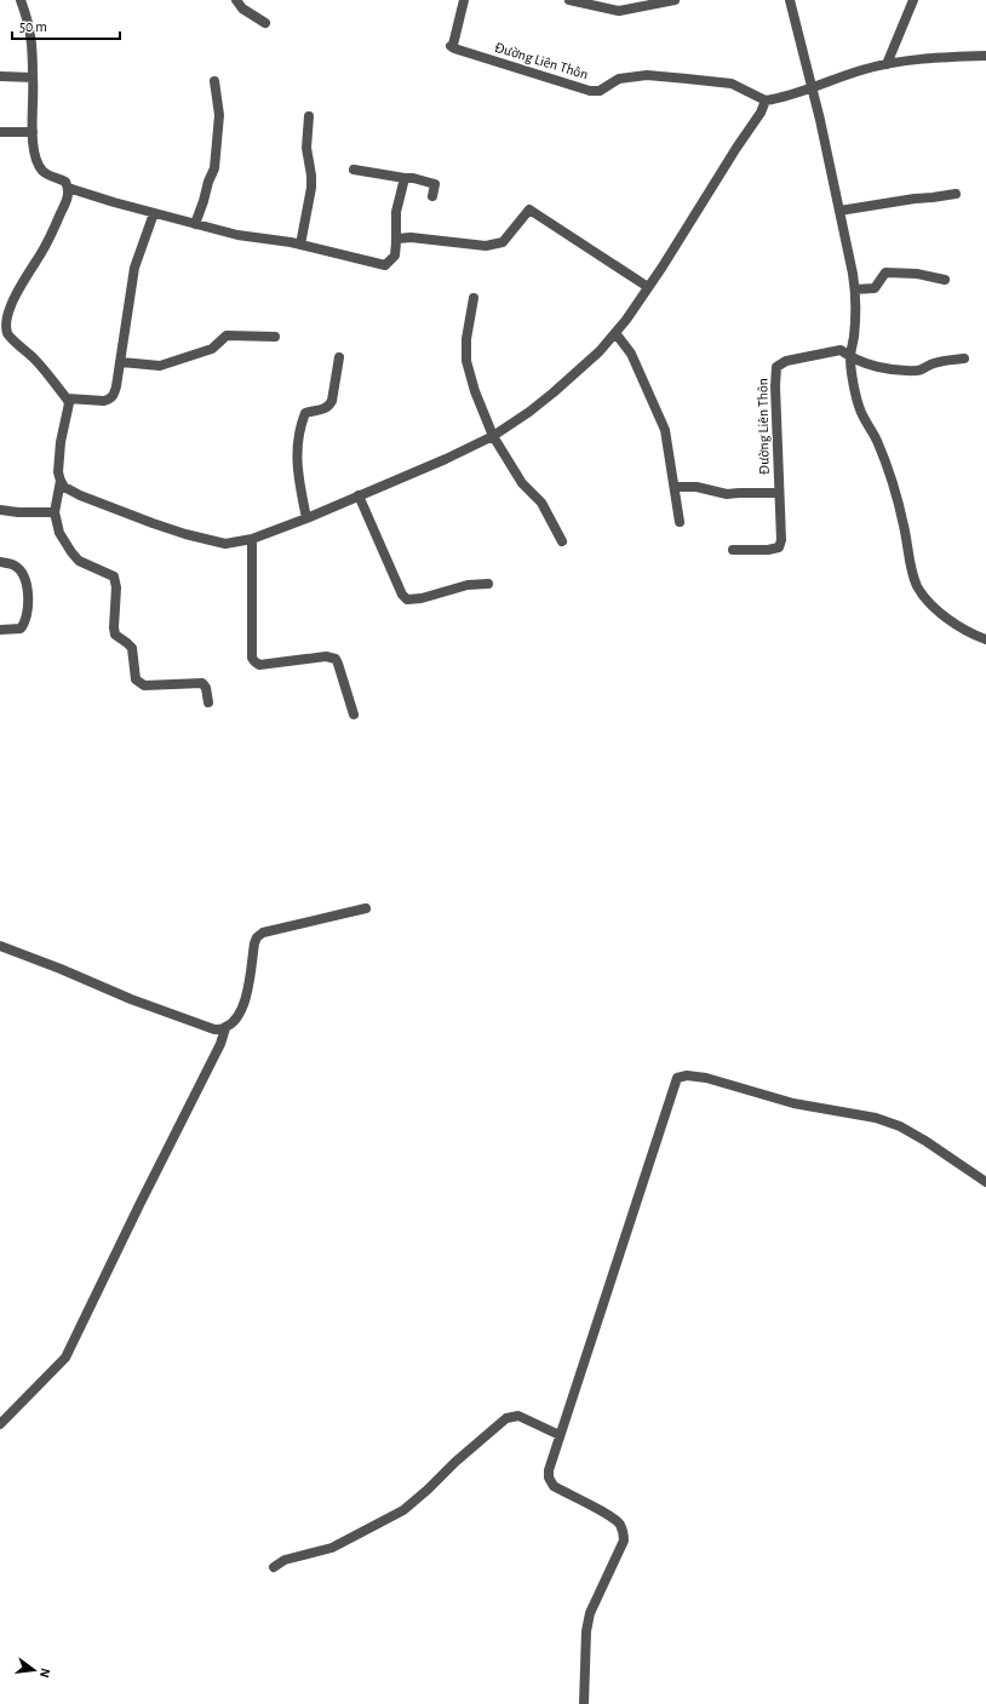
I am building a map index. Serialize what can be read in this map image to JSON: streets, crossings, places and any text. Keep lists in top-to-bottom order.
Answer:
{
  "streets": {
    "street": ["Đường Liên Thôn"]
  },
  "scale_bar": "50 m",
  "north": "right"
}
